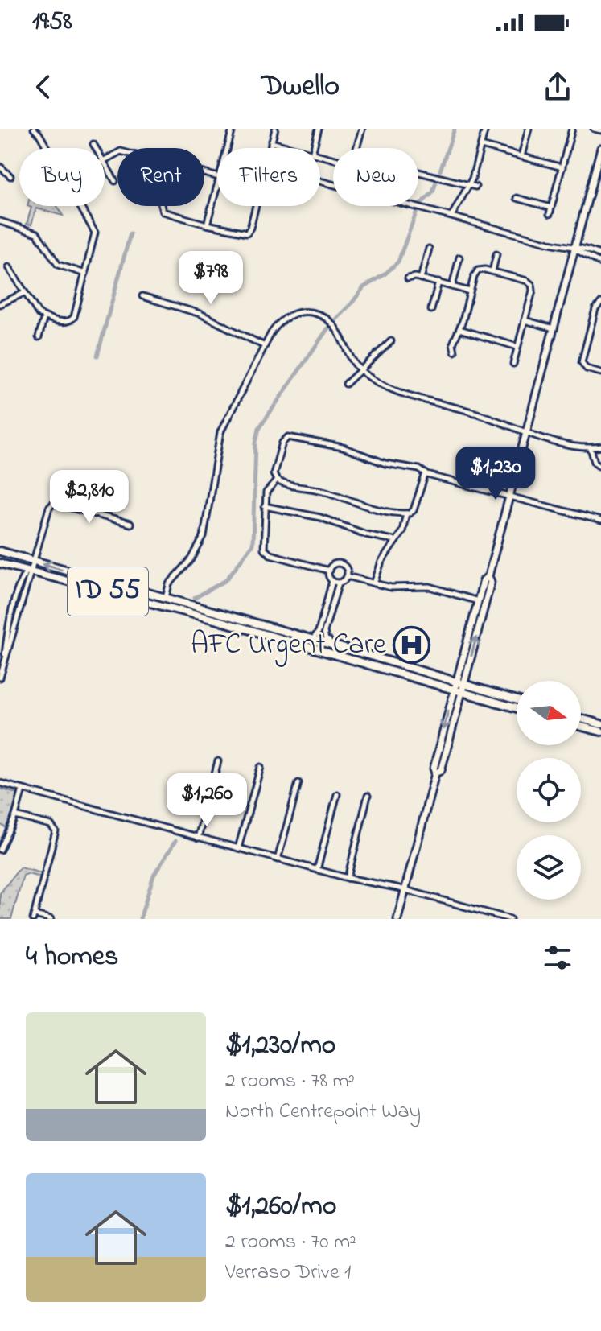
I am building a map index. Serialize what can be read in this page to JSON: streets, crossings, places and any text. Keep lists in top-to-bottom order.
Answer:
{
  "streets": {
    "highway": ["ID 55"]
  },
  "places": {
    "hospital": ["AFC Urgent Care"]
  },
  "north": "right",
  "page": {
    "status": "19:58",
    "header": "Dwello",
    "chip": [
      "Buy",
      "Rent",
      "Filters",
      "New"
    ],
    "price": [
      "$798",
      "$1,230",
      "$2,810",
      "$1,260"
    ],
    "heading": "4 homes",
    "list": [
      {
        "name": "$1,230/mo",
        "note": "2 rooms · 78 m² · North Centrepoint Way"
      },
      {
        "name": "$1,260/mo",
        "note": "2 rooms · 70 m² · Verraso Drive 1"
      }
    ]
  }
}
